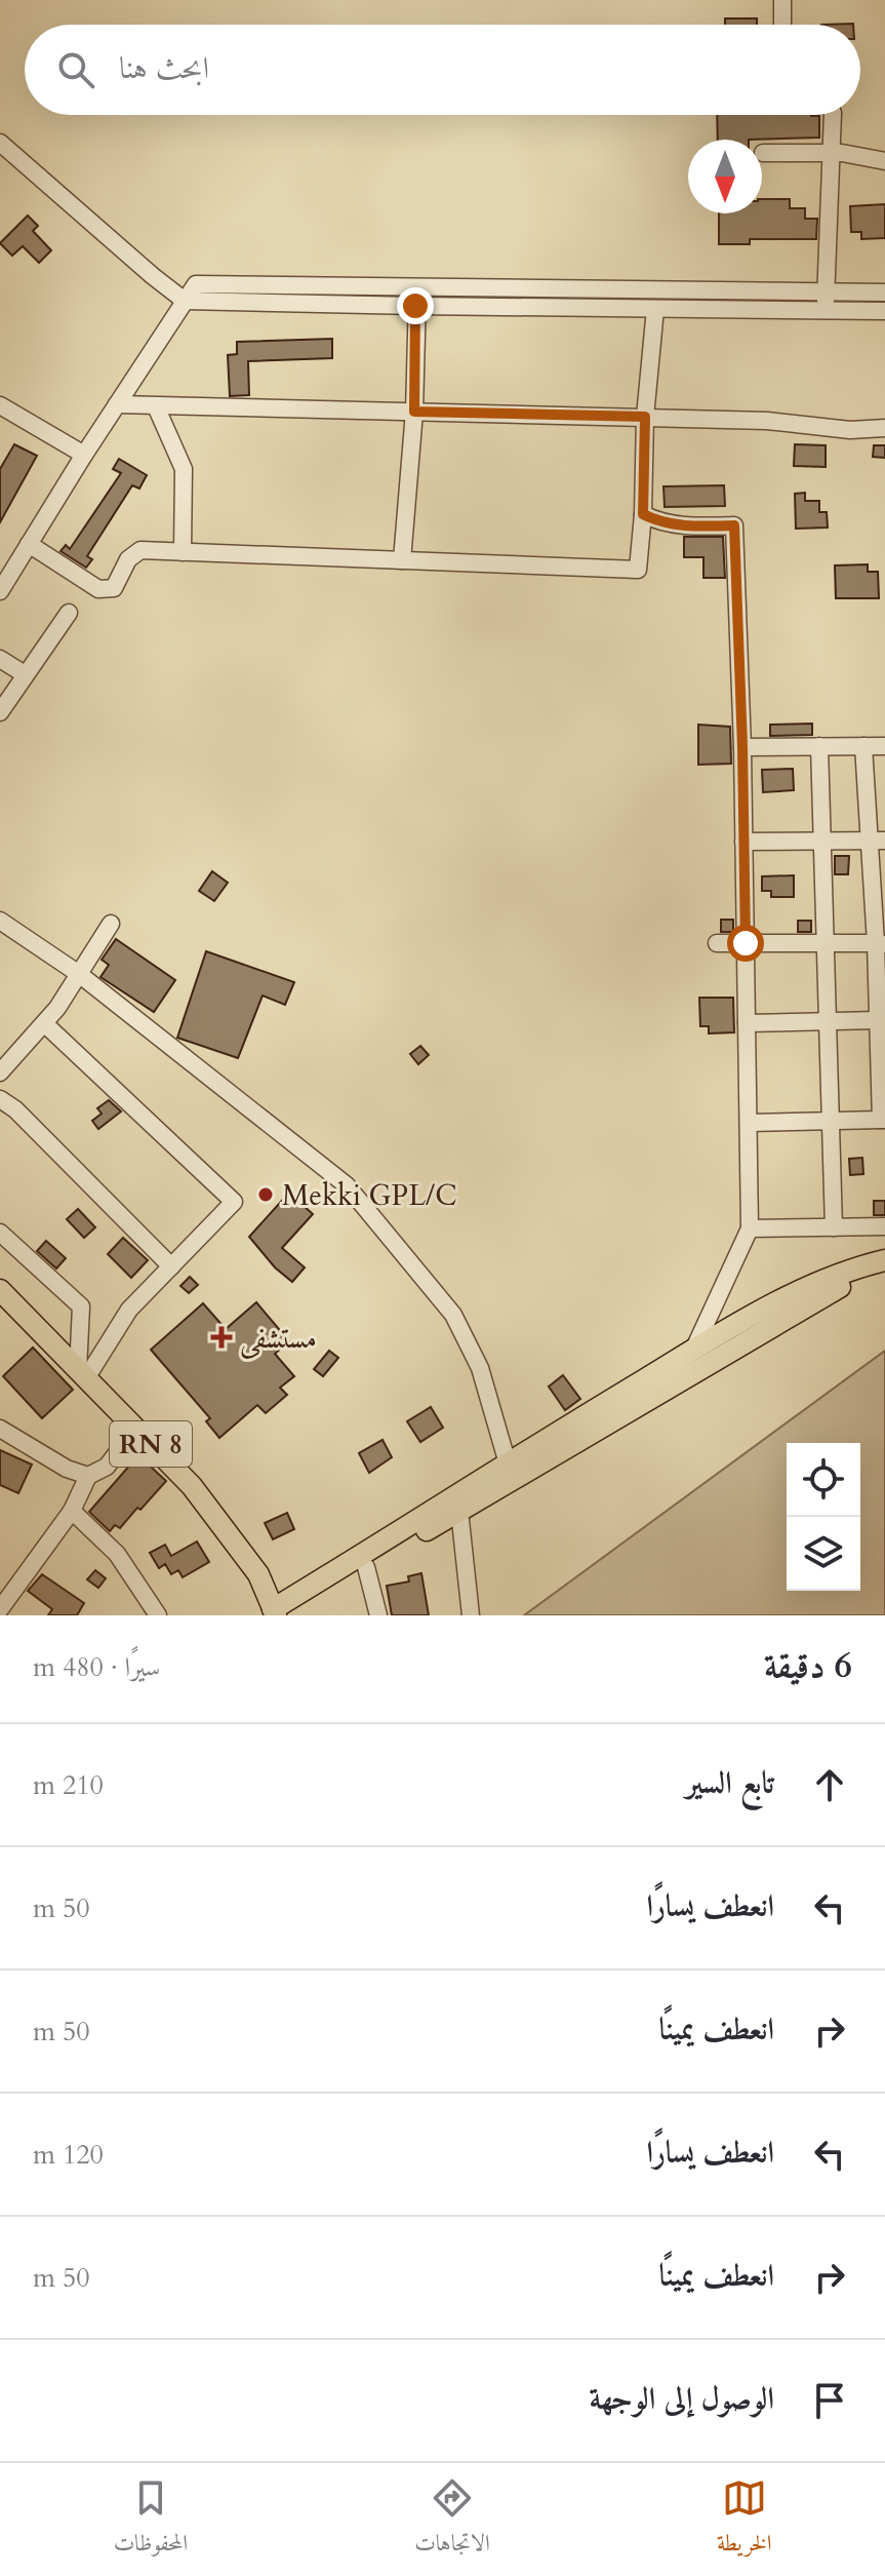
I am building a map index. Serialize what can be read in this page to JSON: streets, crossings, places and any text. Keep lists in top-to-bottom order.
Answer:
{
  "streets": {
    "main road": ["RN 8"]
  },
  "places": {
    "other": ["Mekki GPL/C"],
    "health": ["مستشفى"]
  },
  "north": "bottom",
  "page": {
    "search": "ابحث هنا",
    "heading": ["6 دقيقة", "سيرًا · 480 m"],
    "list": [
      ["تابع السير", "210 m"],
      ["انعطف يسارًا", "50 m"],
      ["انعطف يمينًا", "50 m"],
      ["انعطف يسارًا", "120 m"],
      ["انعطف يمينًا", "50 m"],
      "الوصول إلى الوجهة"
    ],
    "nav": ["الخريطة", "الاتجاهات", "المحفوظات"]
  }
}
